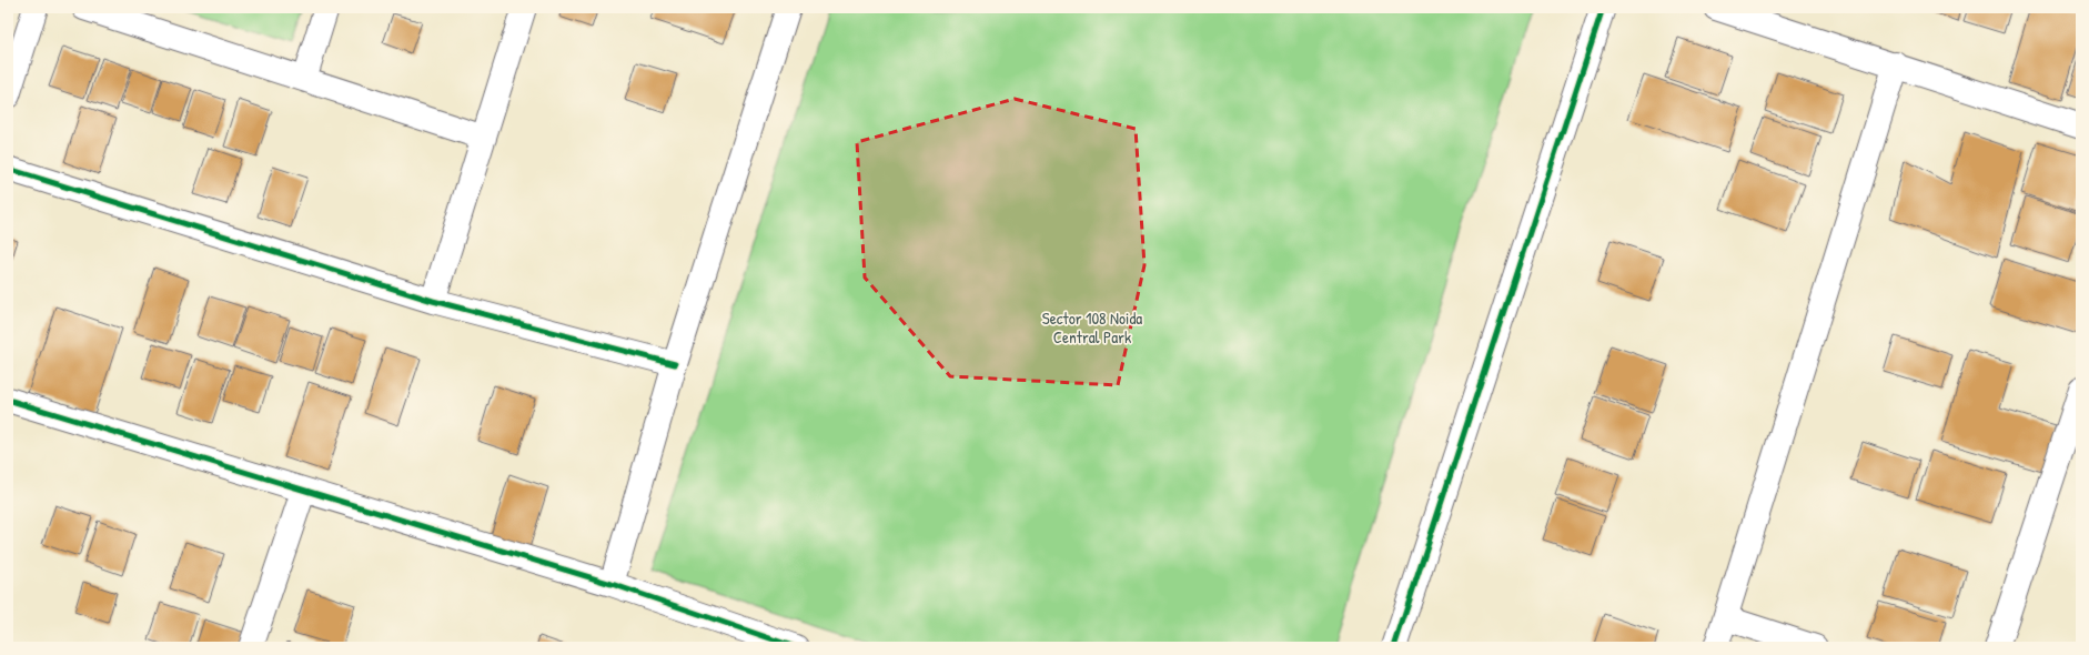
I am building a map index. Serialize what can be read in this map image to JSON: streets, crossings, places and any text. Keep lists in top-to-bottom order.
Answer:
{
  "parks": ["Sector 108 Noida Central Park"]
}
